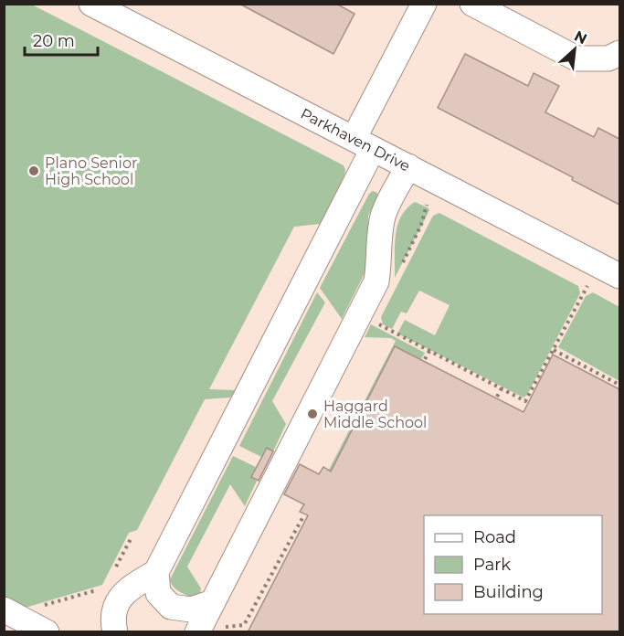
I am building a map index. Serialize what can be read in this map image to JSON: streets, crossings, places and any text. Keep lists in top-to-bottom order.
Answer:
{
  "streets": {
    "street": ["Parkhaven Drive"]
  },
  "places": ["Plano Senior High School", "Haggard Middle School"],
  "legend": ["Road", "Park", "Building"],
  "scale_bar": "20 m",
  "north": "top right"
}
